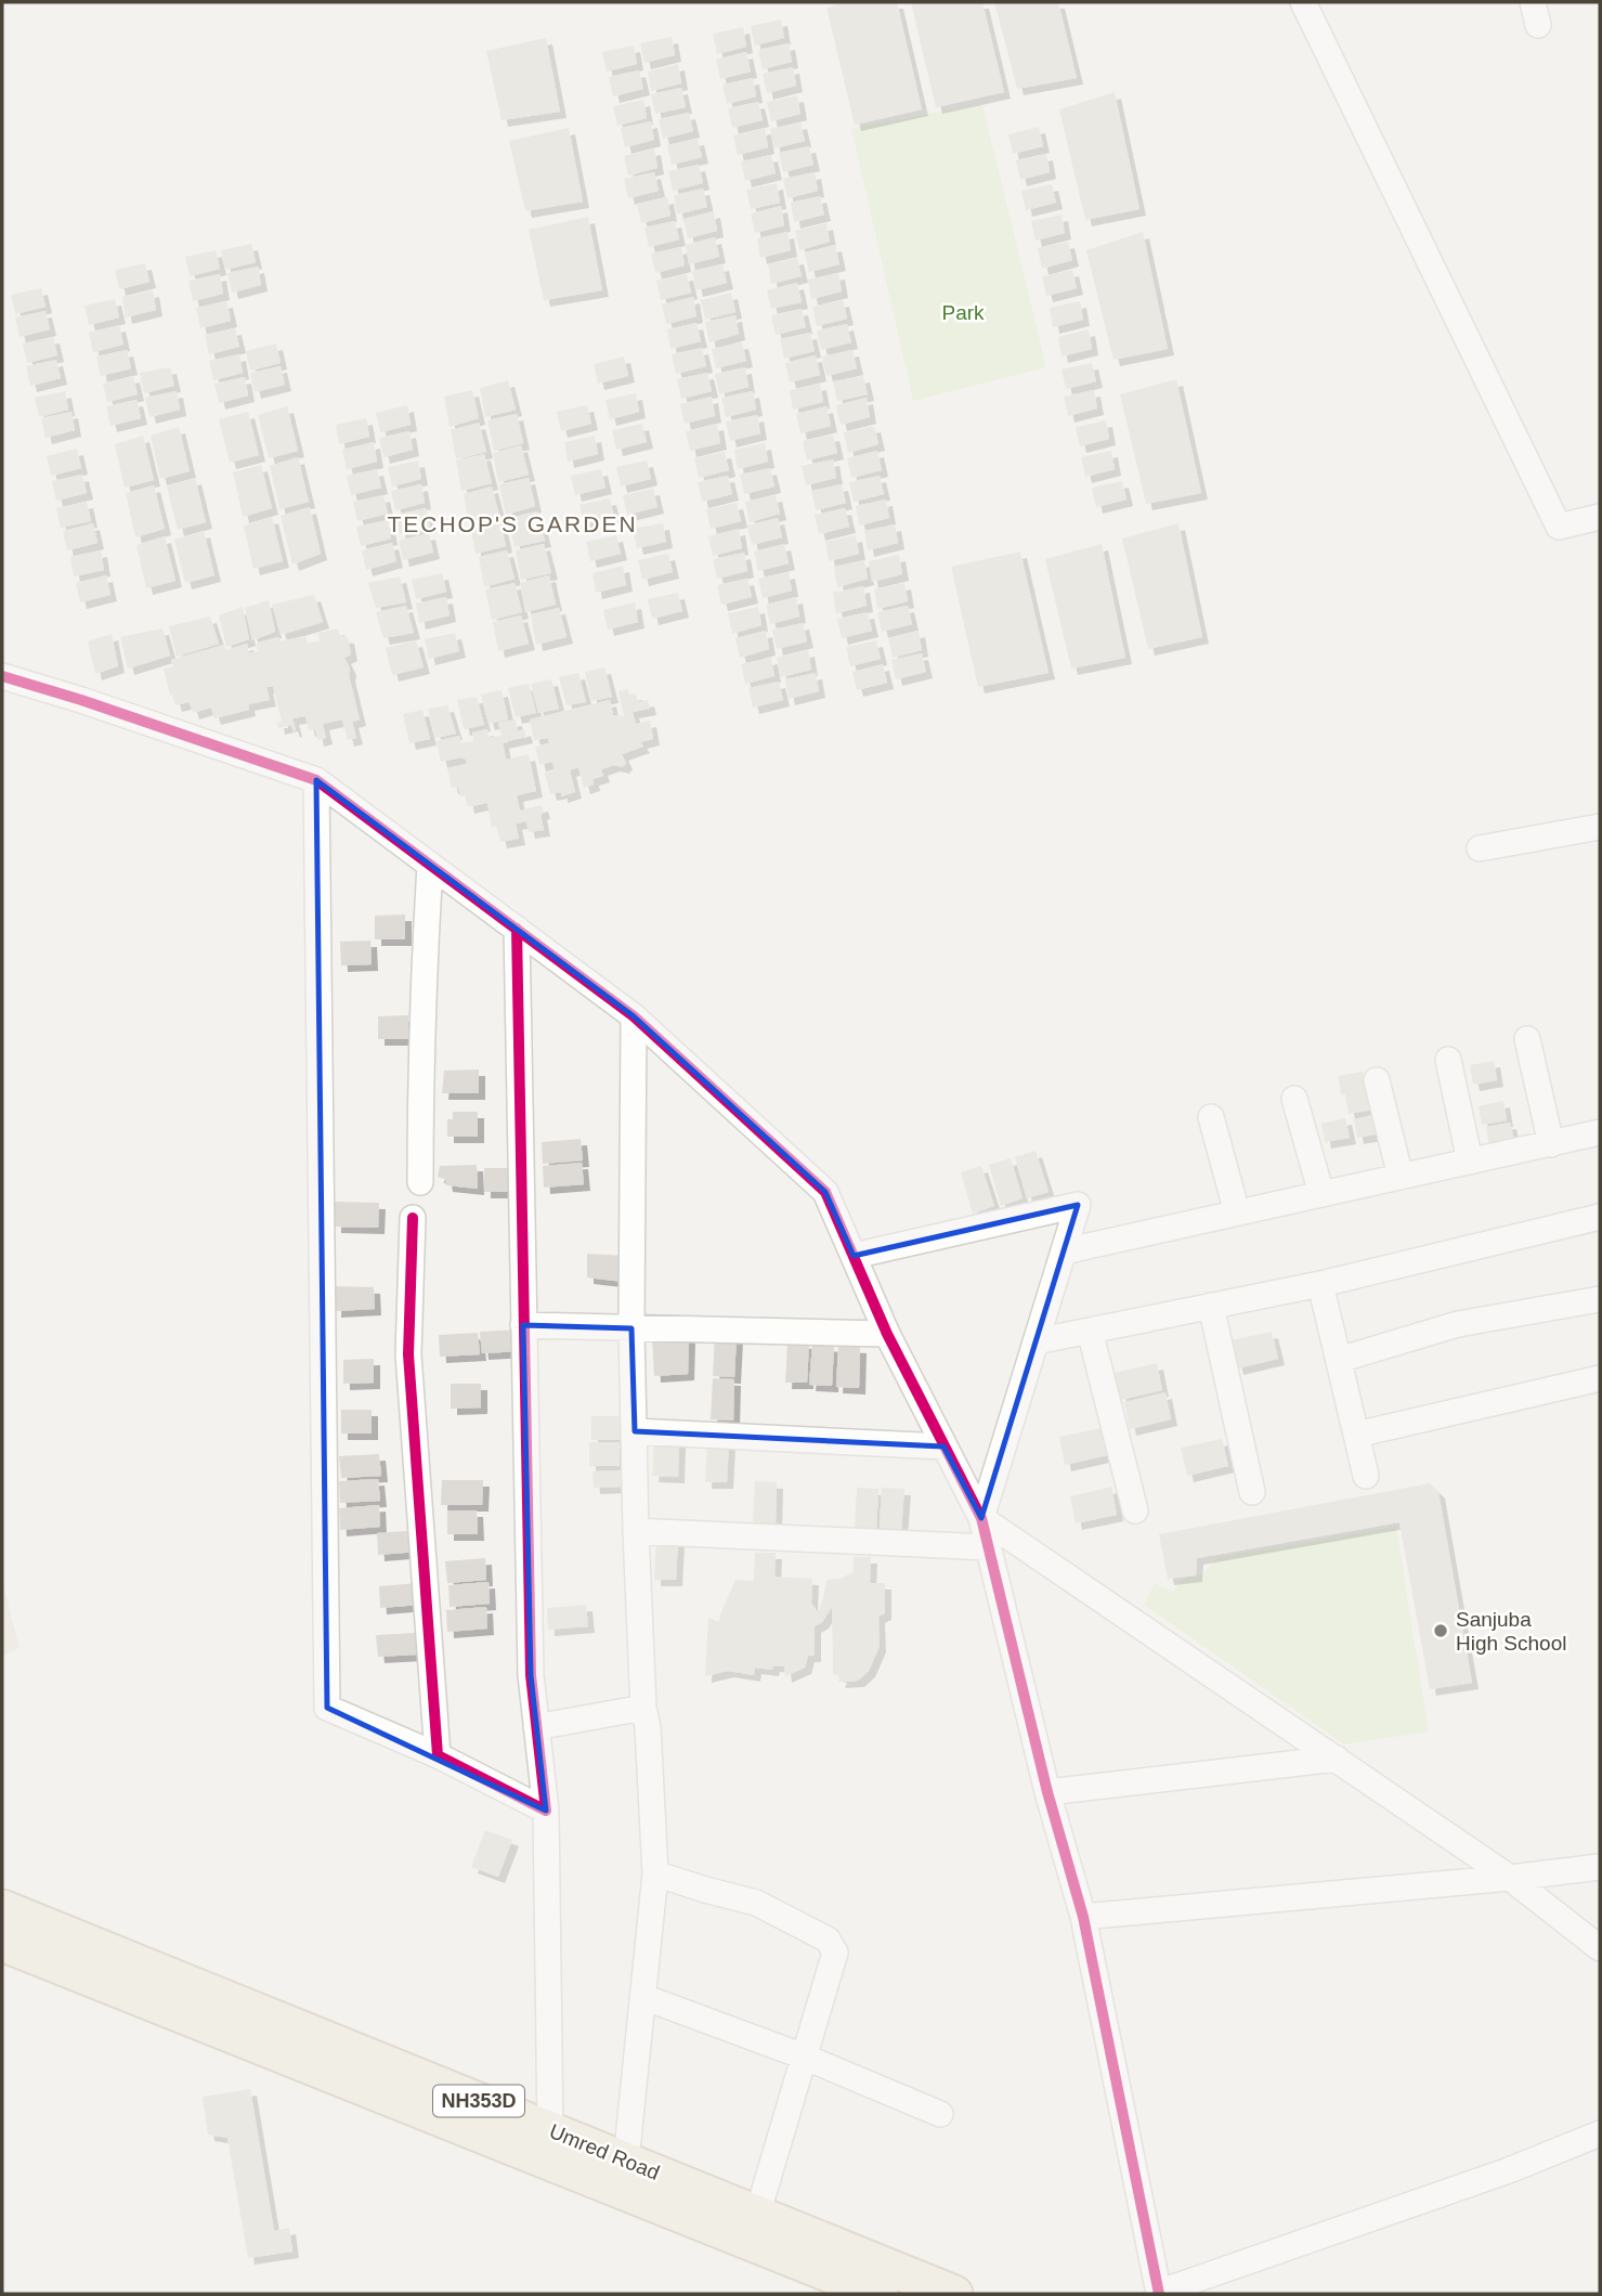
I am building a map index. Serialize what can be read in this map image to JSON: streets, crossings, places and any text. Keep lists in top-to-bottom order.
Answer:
{
  "streets": {
    "highway": ["NH353D", "Umred Road"]
  },
  "districts": ["TECHOP'S GARDEN"],
  "parks": ["Park"],
  "places": ["Sanjuba High School"]
}
